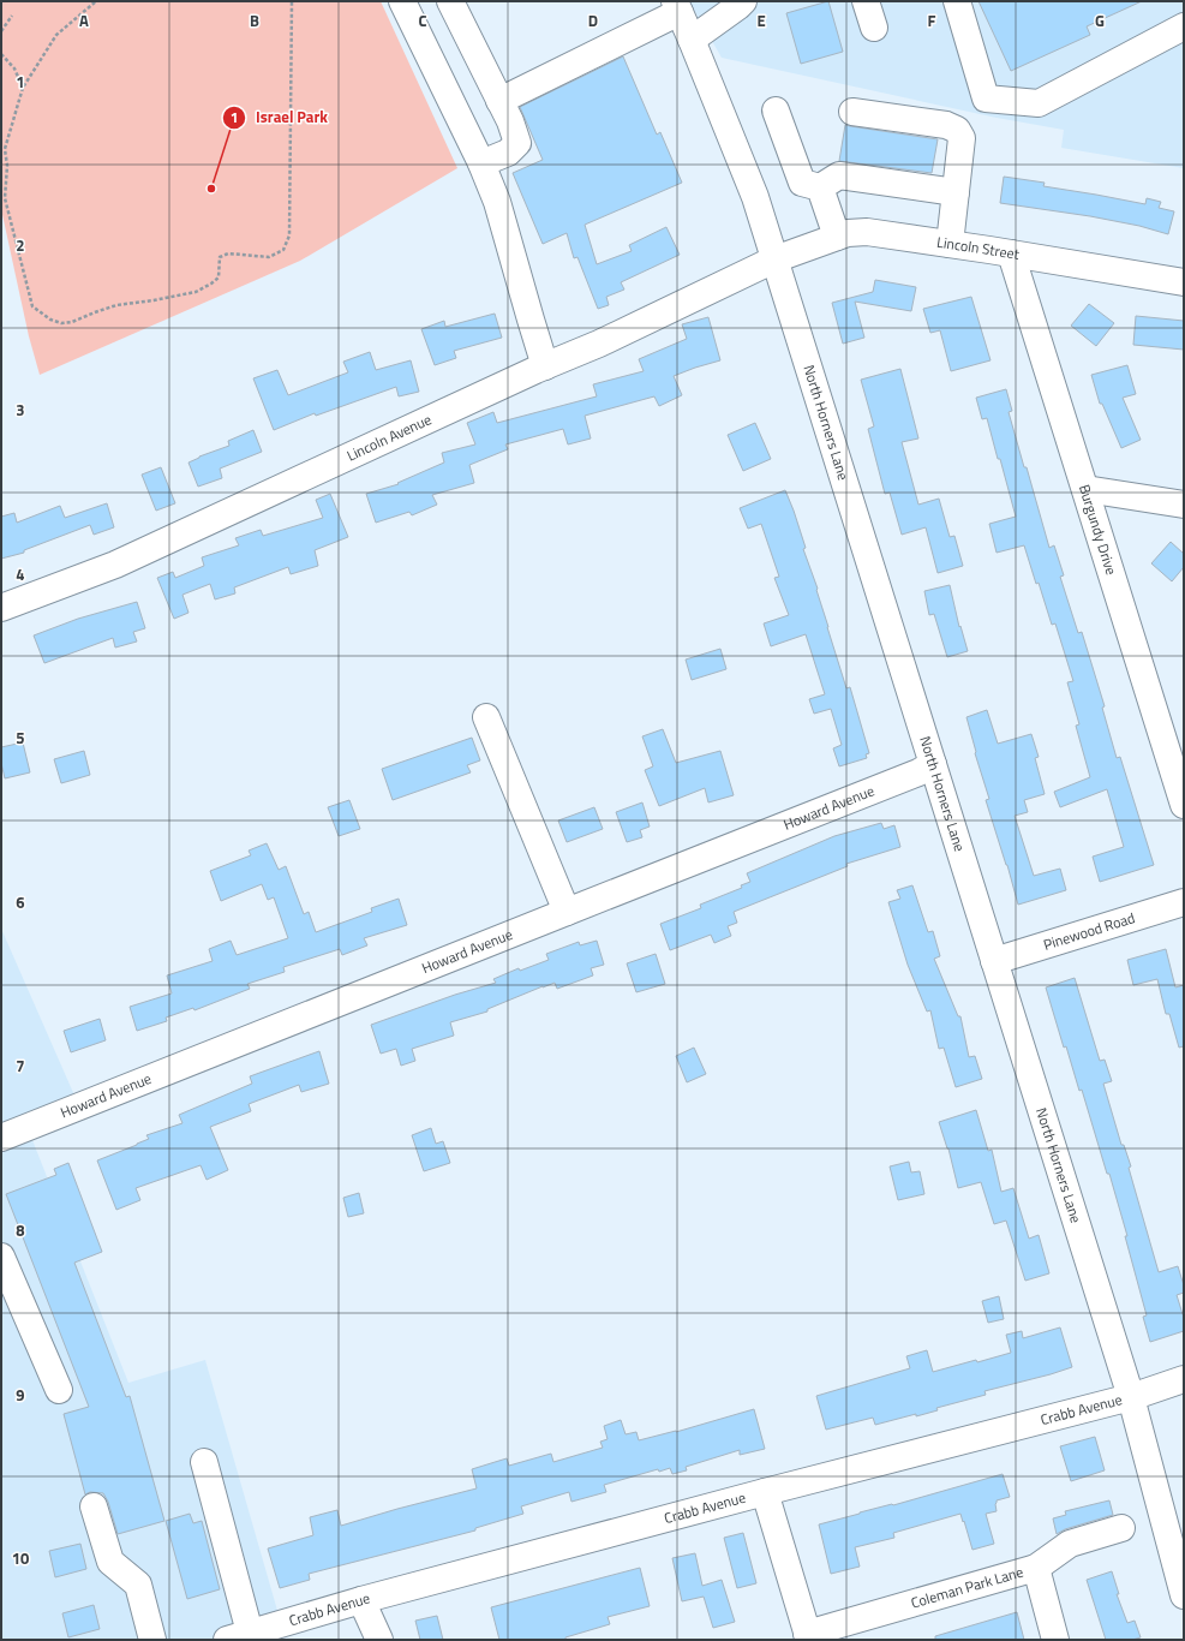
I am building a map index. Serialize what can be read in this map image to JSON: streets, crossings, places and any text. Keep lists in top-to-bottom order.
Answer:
{
  "streets": {
    "street": [
      "Lincoln Street",
      "North Horners Lane",
      "Lincoln Avenue",
      "Burgundy Drive",
      "Howard Avenue",
      "Pinewood Road",
      "Crabb Avenue",
      "Coleman Park Lane"
    ]
  },
  "crossings": [
    ["Lincoln Street", "North Horners Lane"],
    ["Lincoln Street", "Lincoln Avenue"],
    ["Lincoln Street", "Burgundy Drive"],
    ["North Horners Lane", "Lincoln Avenue"],
    ["North Horners Lane", "Howard Avenue"],
    ["North Horners Lane", "Pinewood Road"],
    ["North Horners Lane", "Crabb Avenue"]
  ],
  "places": ["Israel Park"],
  "grid": {
    "columns": [
      "A",
      "B",
      "C",
      "D",
      "E",
      "F",
      "G"
    ],
    "rows": [
      "1",
      "2",
      "3",
      "4",
      "5",
      "6",
      "7",
      "8",
      "9",
      "10"
    ]
  }
}
